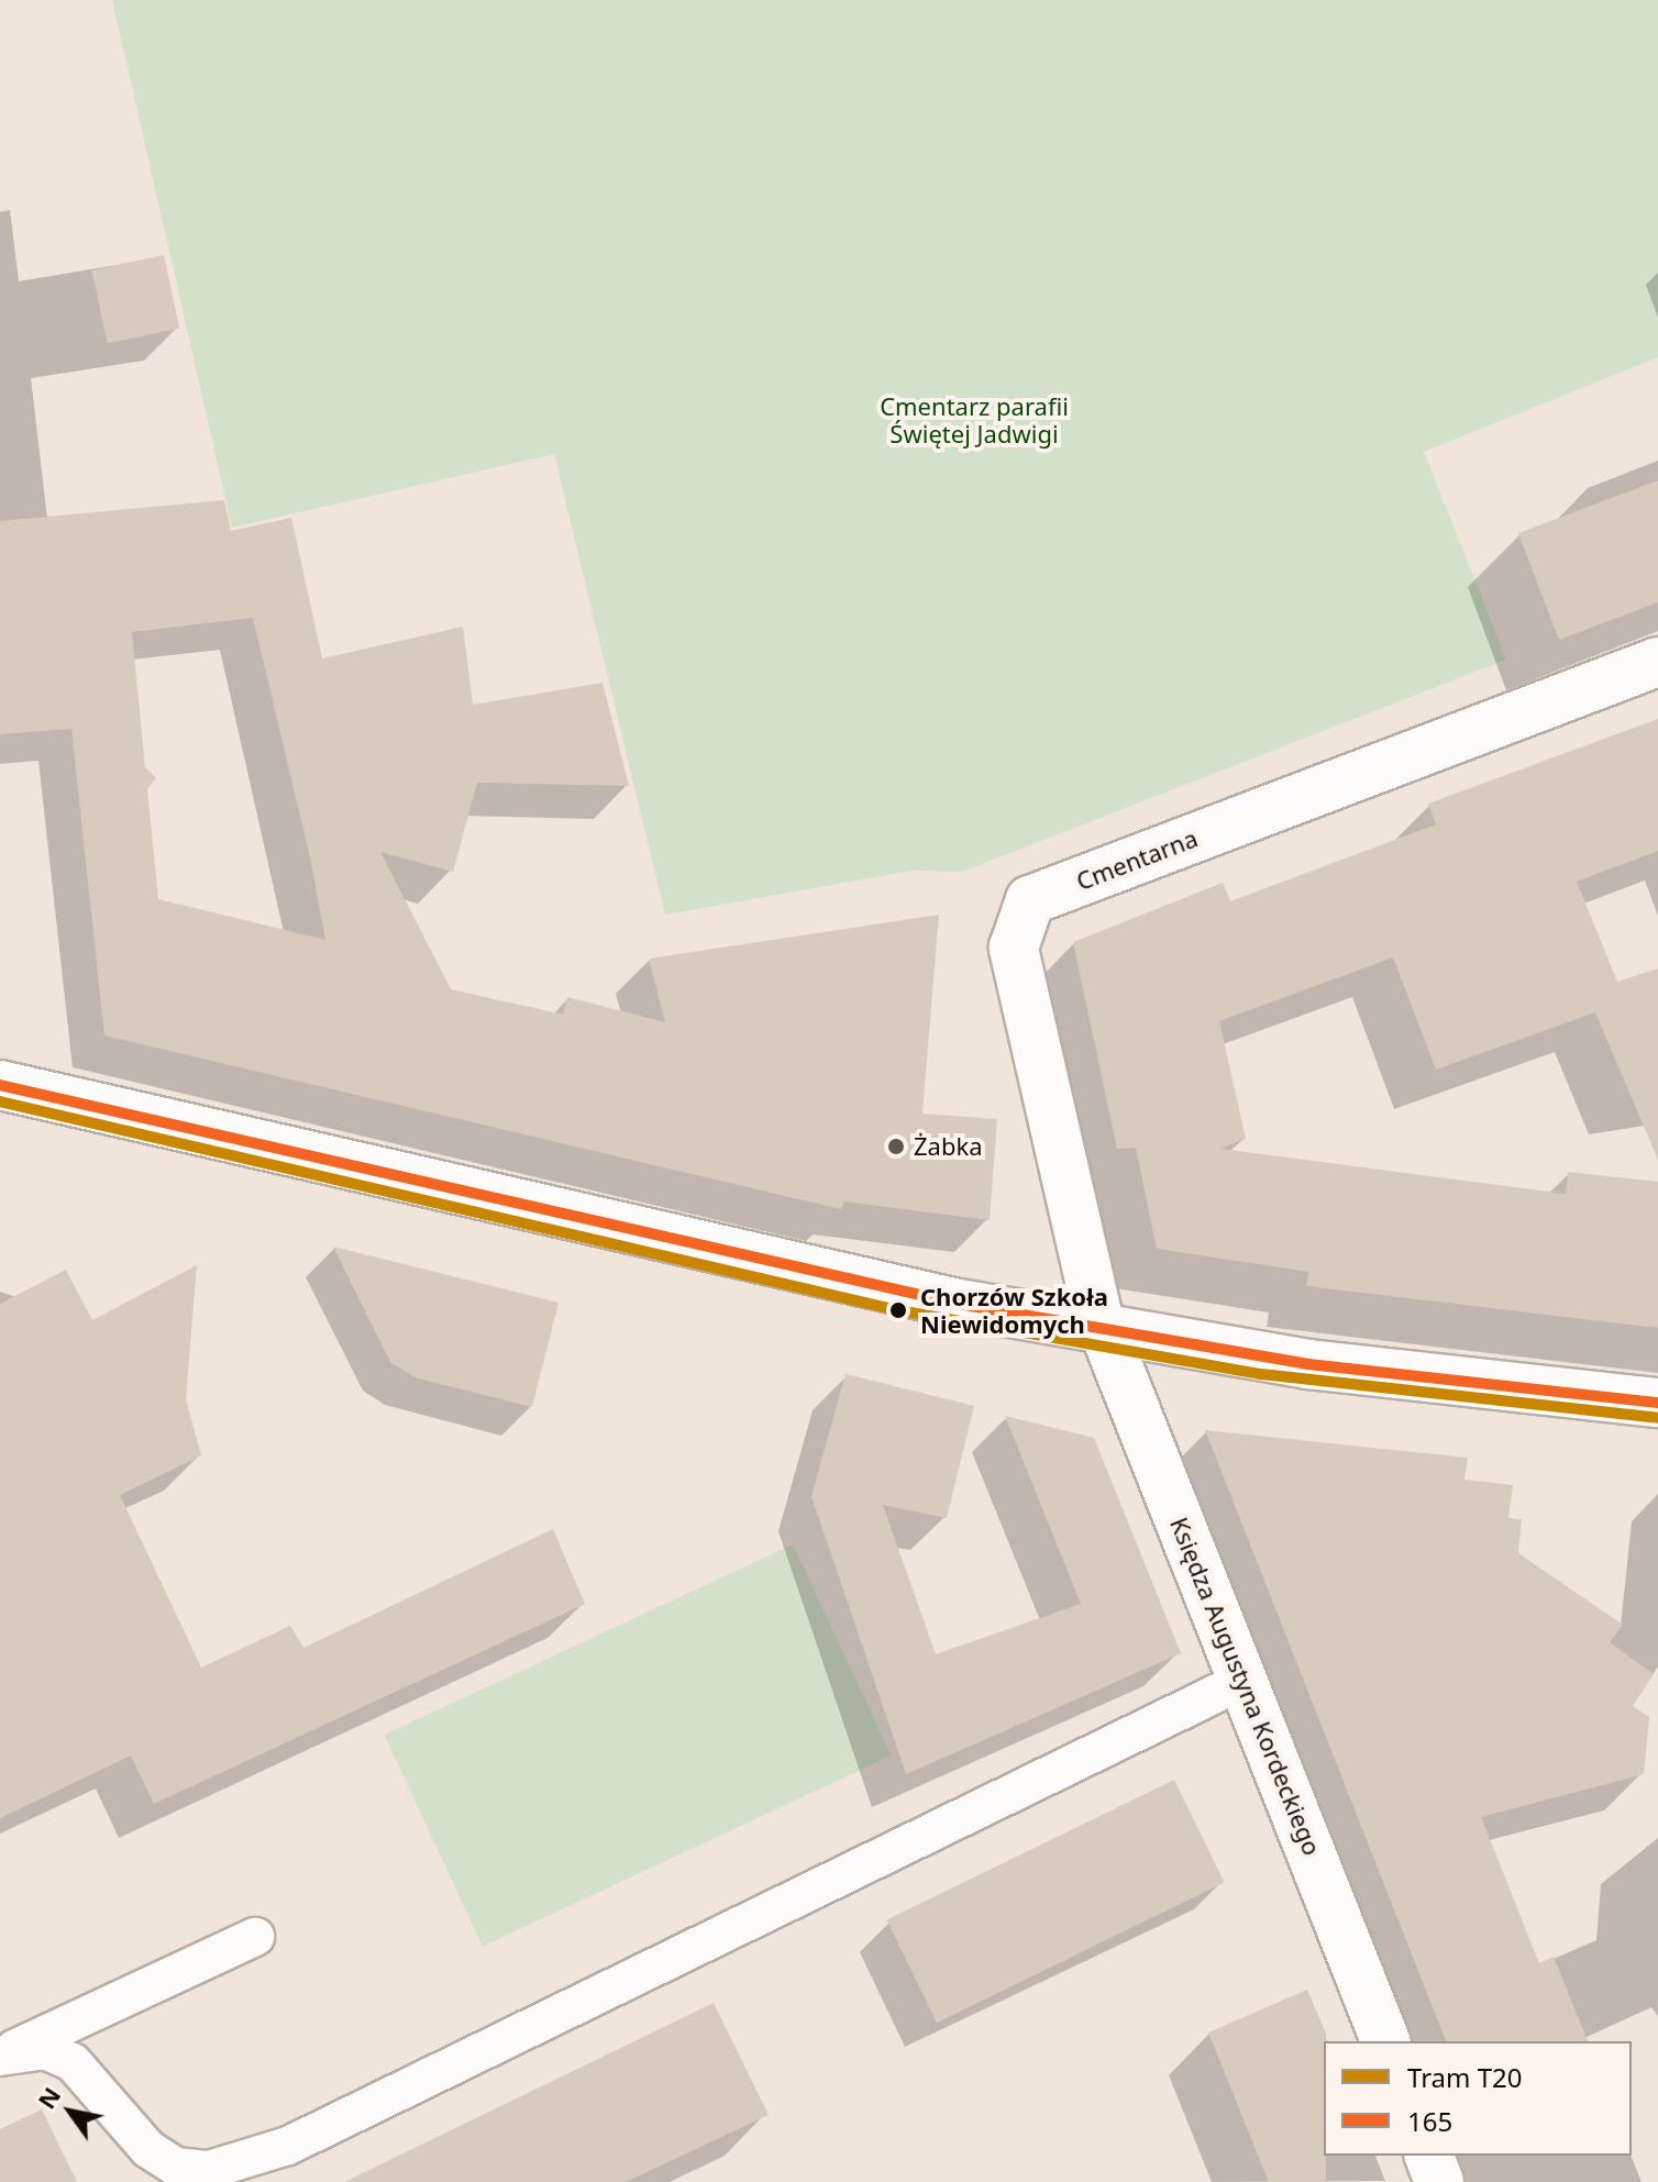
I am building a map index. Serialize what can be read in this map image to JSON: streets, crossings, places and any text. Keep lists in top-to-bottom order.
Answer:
{
  "streets": {
    "street": ["Cmentarna", "Księdza Augustyna Kordeckiego"]
  },
  "crossings": [
    ["Cmentarna", "Księdza Augustyna Kordeckiego"]
  ],
  "parks": ["Cmentarz parafii Świętej Jadwigi"],
  "places": ["Żabka", "Chorzów Szkoła Niewidomych"],
  "lines": ["transit line 165", "tram line T20"],
  "legend": ["Tram T20", "165"],
  "north": "top left"
}
